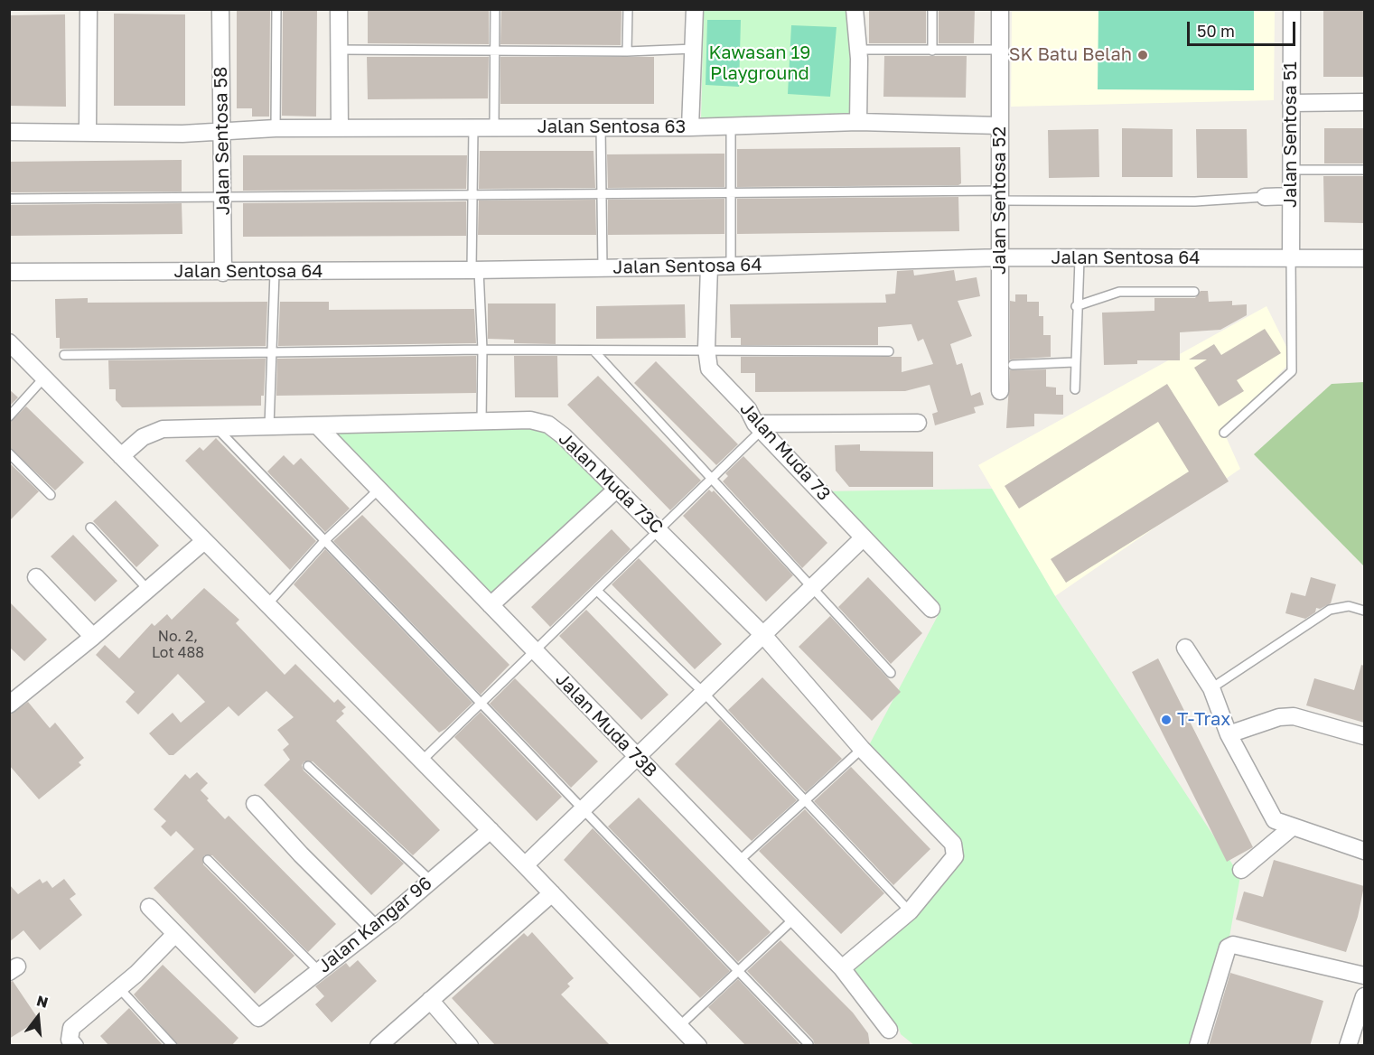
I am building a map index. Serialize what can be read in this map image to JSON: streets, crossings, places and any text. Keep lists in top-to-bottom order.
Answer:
{
  "streets": {
    "street": [
      "Jalan Sentosa 63",
      "Jalan Sentosa 51",
      "Jalan Sentosa 58",
      "Jalan Sentosa 52",
      "Jalan Sentosa 64",
      "Jalan Muda 73",
      "Jalan Muda 73C",
      "Jalan Muda 73B",
      "Jalan Kangar 96"
    ]
  },
  "crossings": [
    ["Jalan Sentosa 63", "Jalan Sentosa 58"],
    ["Jalan Sentosa 63", "Jalan Sentosa 52"],
    ["Jalan Sentosa 51", "Jalan Sentosa 64"],
    ["Jalan Sentosa 58", "Jalan Sentosa 64"],
    ["Jalan Sentosa 52", "Jalan Sentosa 64"],
    ["Jalan Sentosa 64", "Jalan Muda 73"],
    ["Jalan Muda 73C", "Jalan Muda 73B"]
  ],
  "parks": ["Kawasan 19 Playground"],
  "places": ["SK Batu Belah", "T-Trax"],
  "house_numbers": ["No. 2, Lot 488"],
  "scale_bar": "50 m",
  "north": "top"
}
